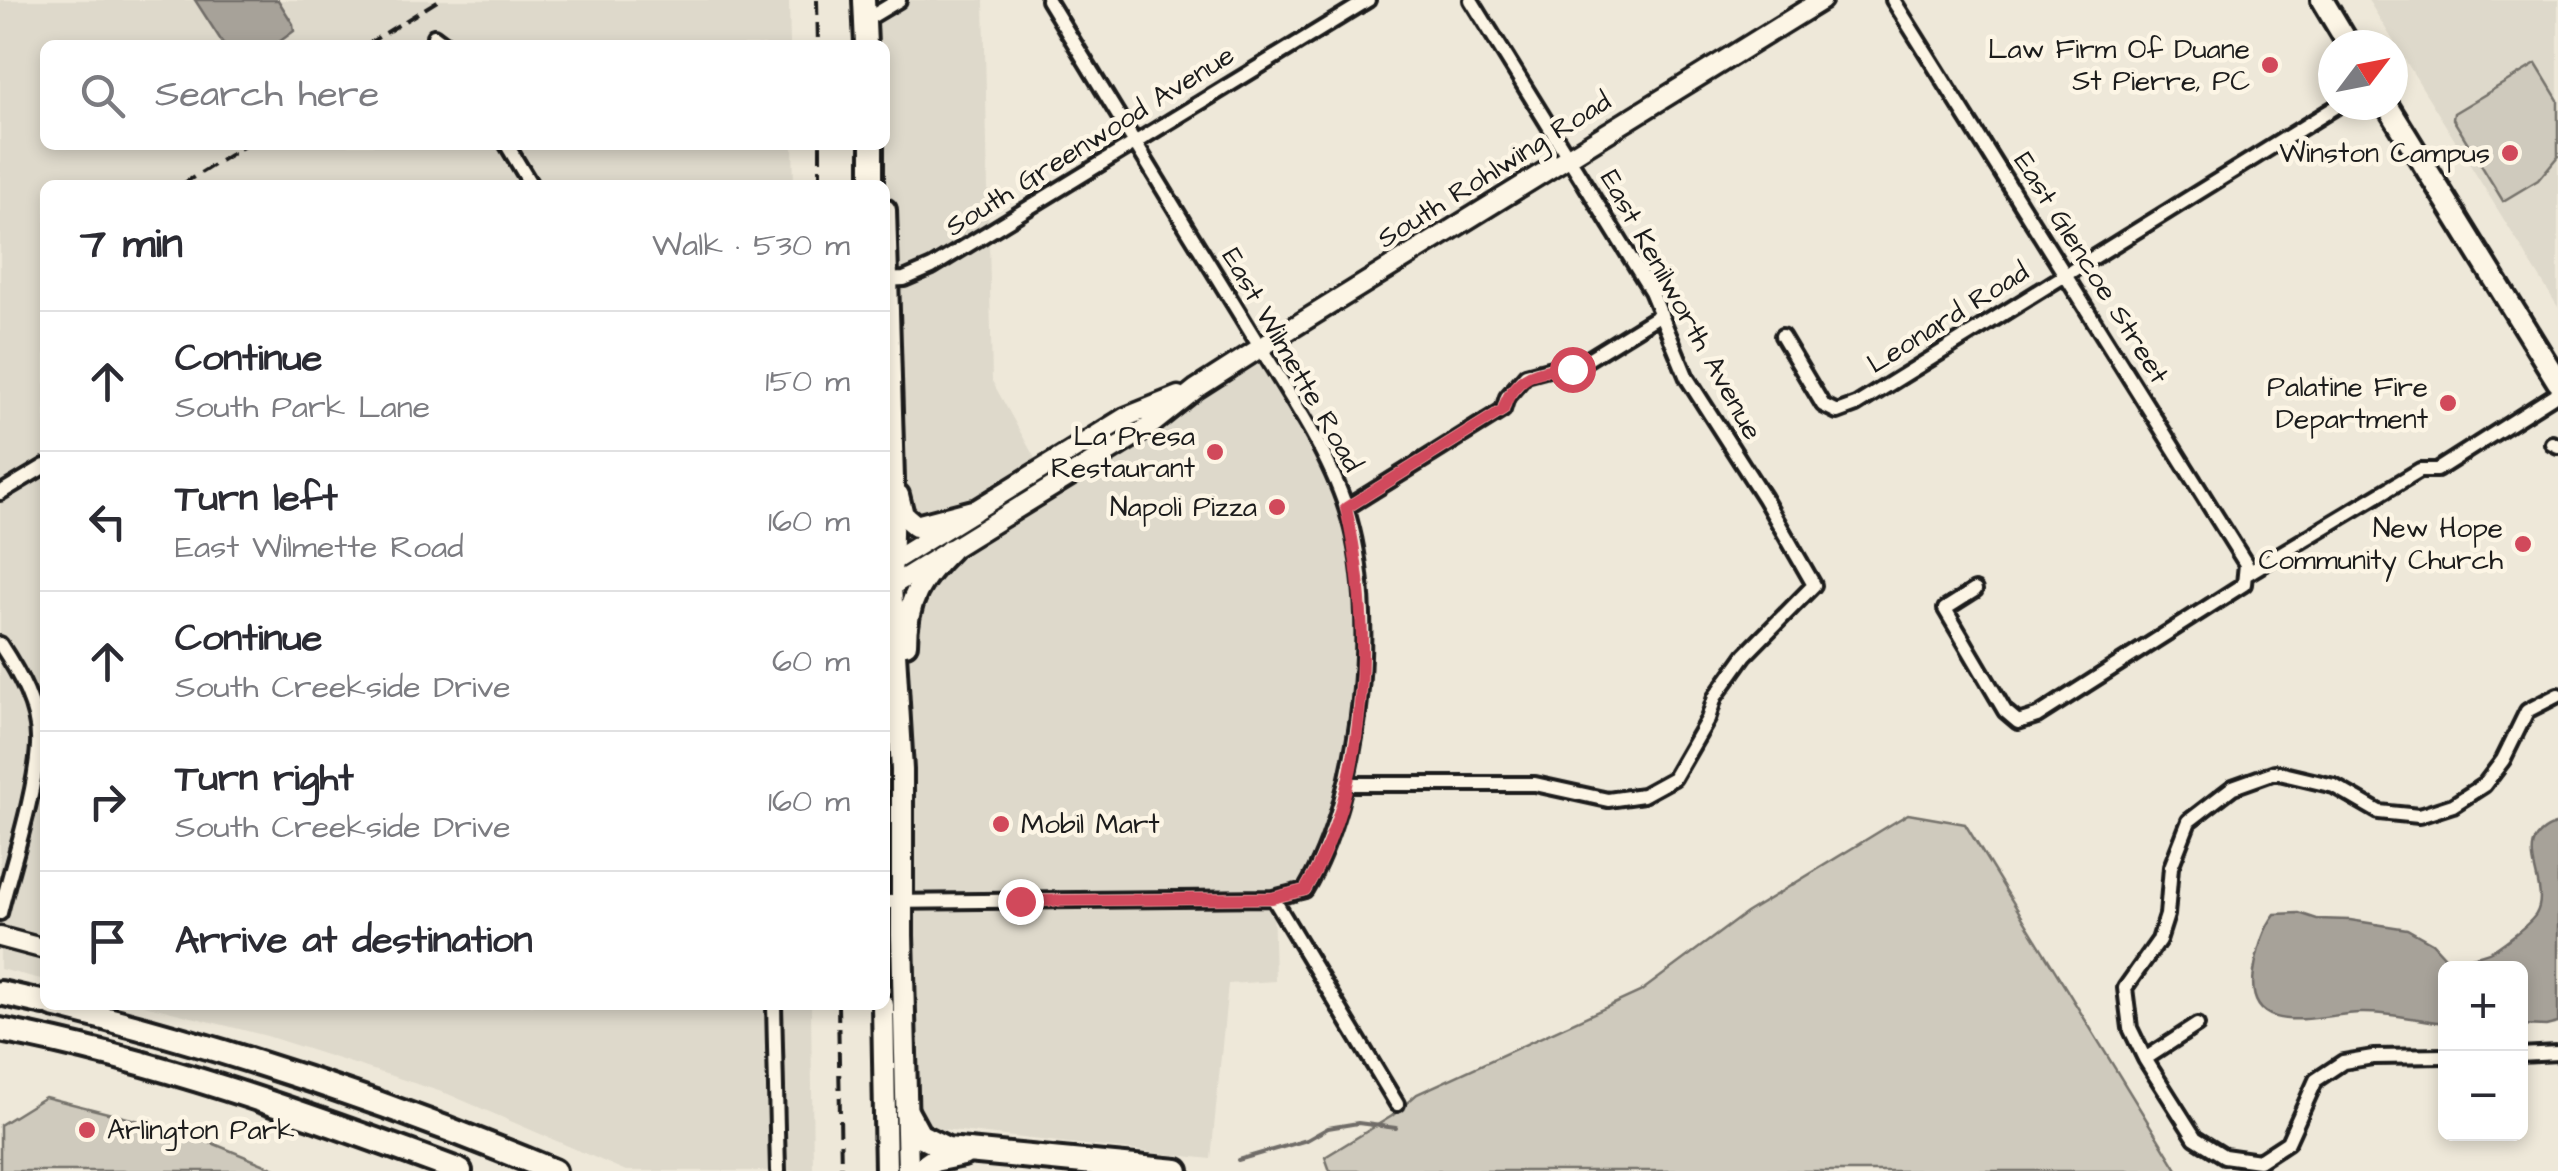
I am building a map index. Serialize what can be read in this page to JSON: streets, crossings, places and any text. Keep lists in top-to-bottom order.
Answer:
{
  "streets": {
    "street": [
      "South Greenwood Avenue",
      "South Rohlwing Road",
      "East Glencoe Street",
      "East Kenilworth Avenue",
      "Leonard Road",
      "East Wilmette Road"
    ]
  },
  "crossings": [
    ["South Greenwood Avenue", "East Wilmette Road"],
    ["South Rohlwing Road", "East Kenilworth Avenue"],
    ["South Rohlwing Road", "East Wilmette Road"],
    ["East Glencoe Street", "Leonard Road"],
    ["East Kenilworth Avenue", "East Wilmette Road"]
  ],
  "places": [
    "Law Firm Of Duane St Pierre, PC",
    "Winston Campus",
    "Palatine Fire Department",
    "La Presa Restaurant",
    "Napoli Pizza",
    "New Hope Community Church",
    "Mobil Mart",
    "Arlington Park"
  ],
  "north": "top right",
  "page": {
    "search": "Search here",
    "heading": ["7 min", "Walk · 530 m"],
    "list": [
      ["Continue", "South Park Lane", "150 m"],
      ["Turn left", "East Wilmette Road", "160 m"],
      ["Continue", "South Creekside Drive", "60 m"],
      ["Turn right", "South Creekside Drive", "160 m"],
      "Arrive at destination"
    ],
    "map_buttons": ["+", "−"]
  }
}
